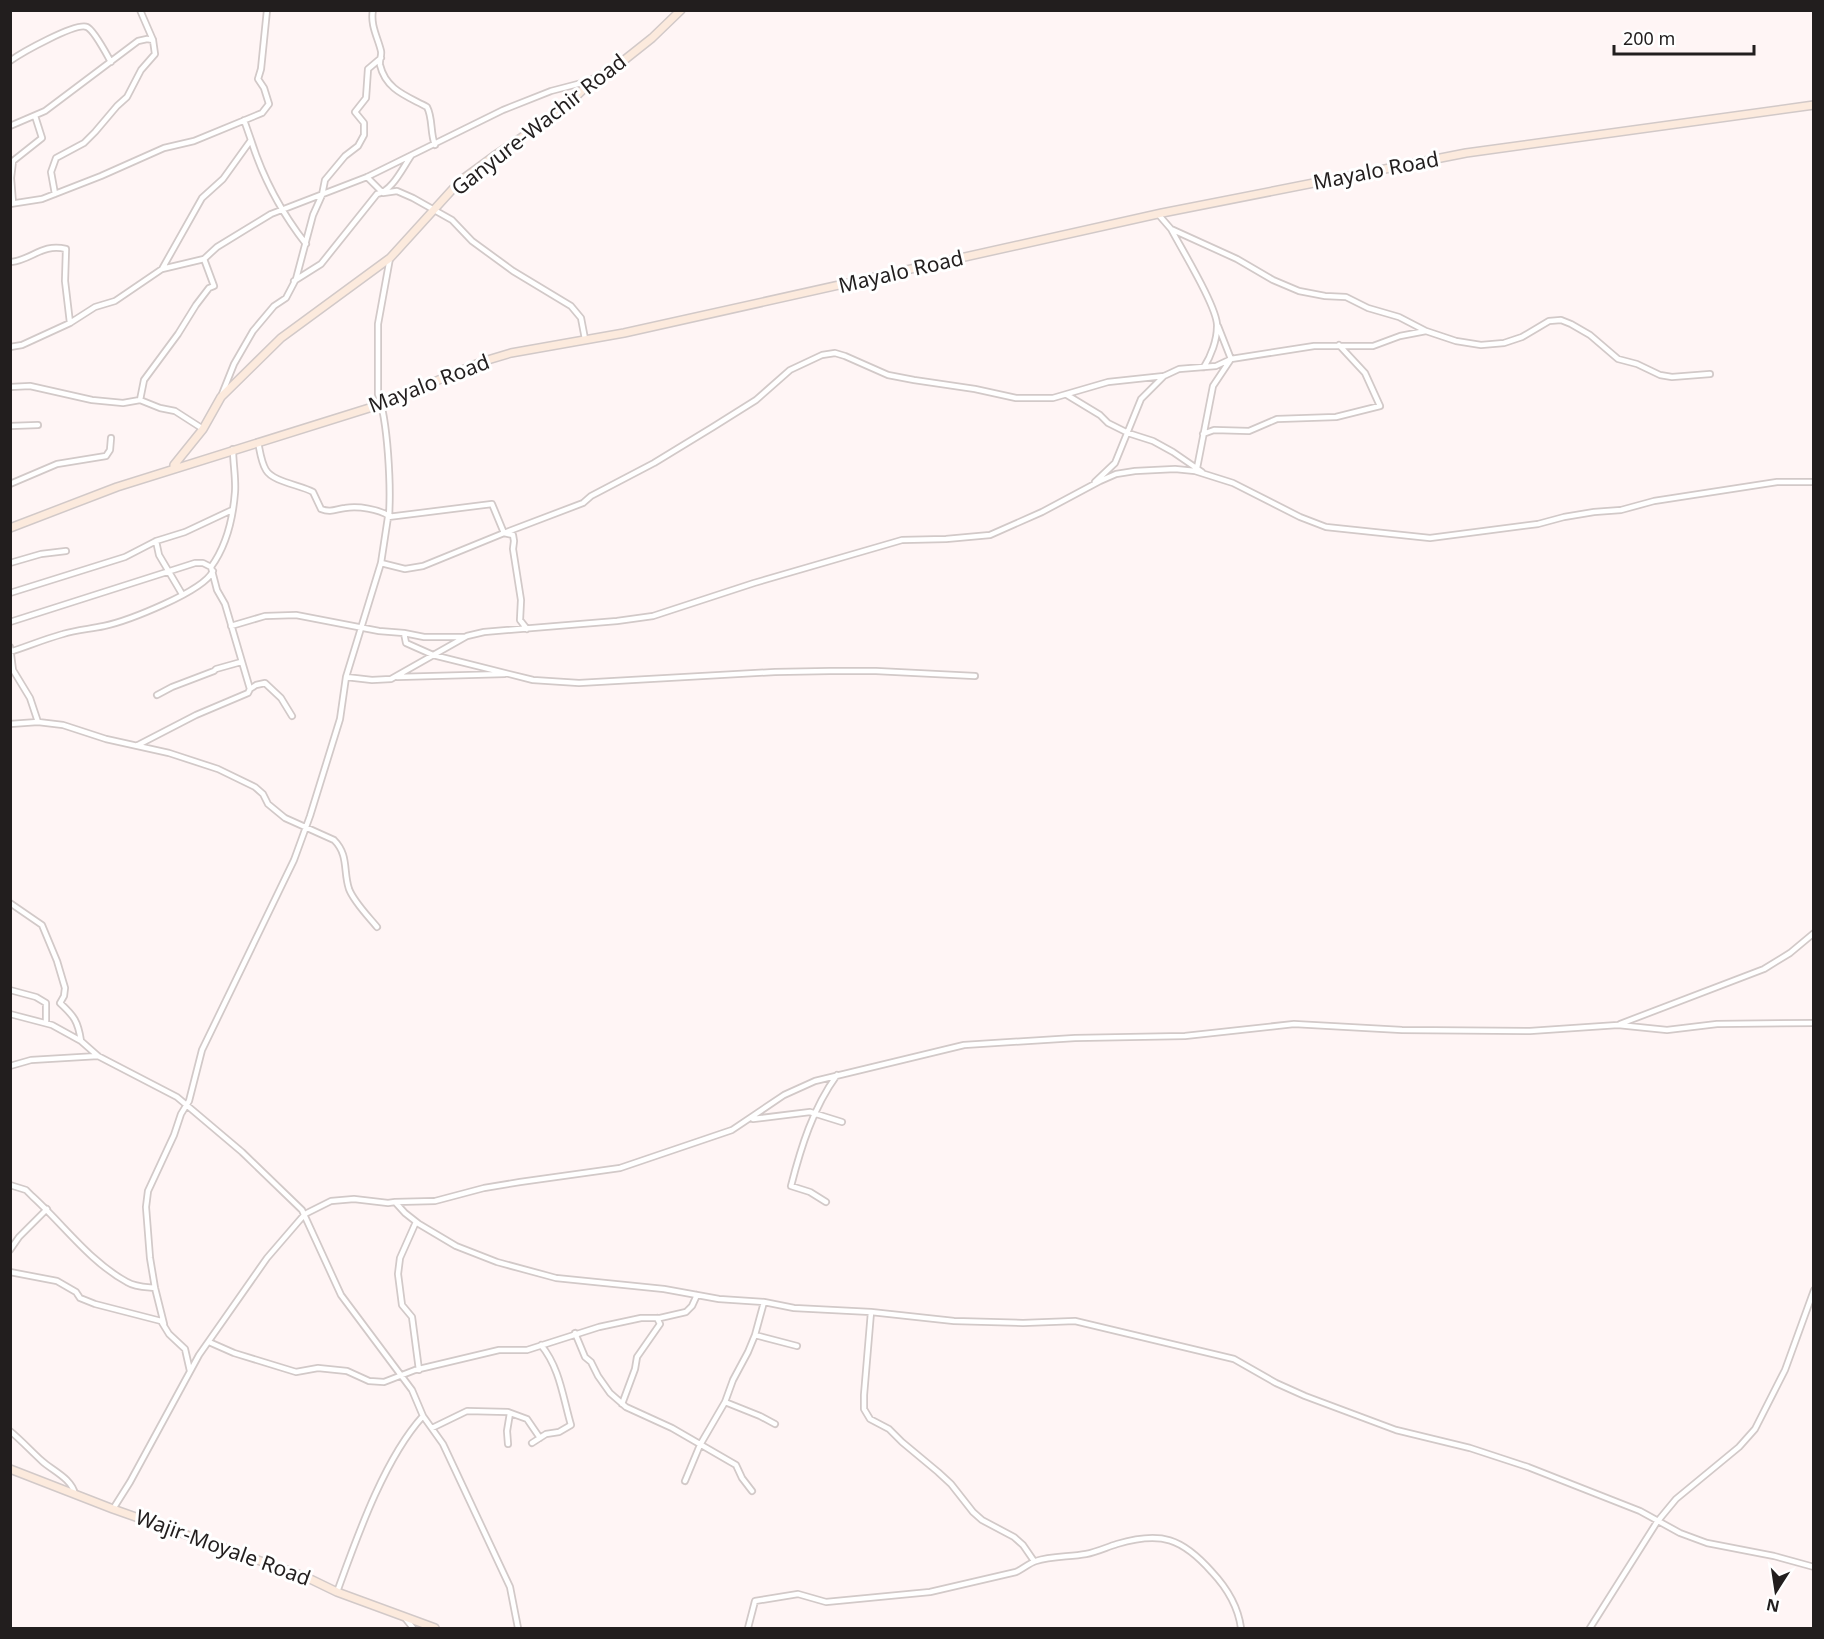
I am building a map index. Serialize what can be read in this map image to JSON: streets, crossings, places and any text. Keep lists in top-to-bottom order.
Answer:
{
  "streets": {
    "street": ["Ganyure-Wachir Road", "Mayalo Road", "Wajir-Moyale Road"]
  },
  "crossings": [
    ["Ganyure-Wachir Road", "Mayalo Road"]
  ],
  "scale_bar": "200 m",
  "north": "bottom"
}
